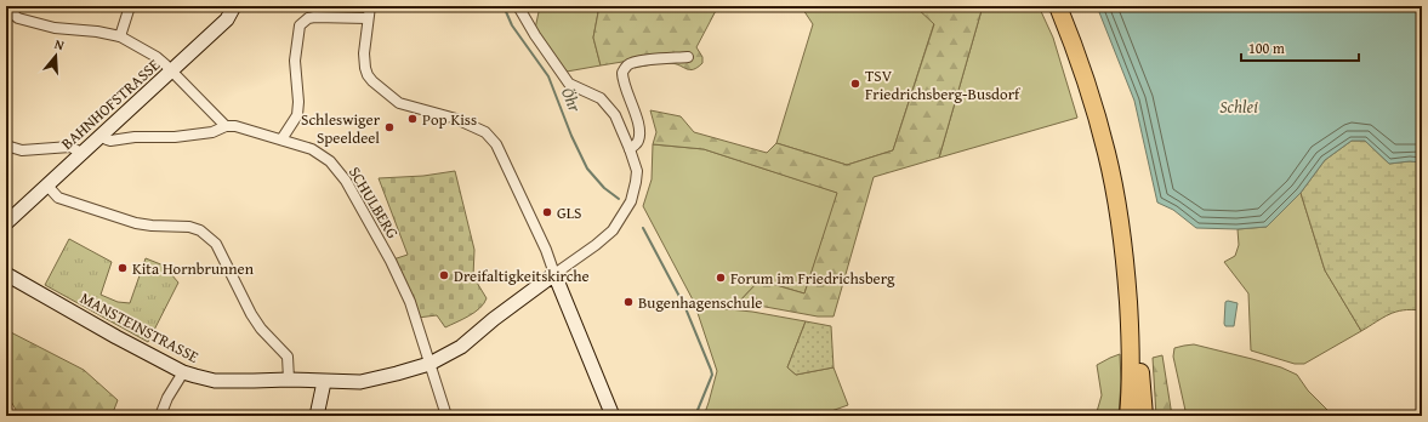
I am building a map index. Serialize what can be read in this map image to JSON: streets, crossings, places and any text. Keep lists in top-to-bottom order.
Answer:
{
  "streets": {
    "street": ["BAHNHOFSTRASSE", "SCHULBERG", "MANSTEINSTRASSE"]
  },
  "crossings": [
    ["SCHULBERG", "MANSTEINSTRASSE"]
  ],
  "water": ["Öhr", "Schlei"],
  "places": [
    "TSV Friedrichsberg-Busdorf",
    "Pop Kiss",
    "Schleswiger Speeldeel",
    "GLS",
    "Kita Hornbrunnen",
    "Dreifaltigkeitskirche",
    "Forum im Friedrichsberg",
    "Bugenhagenschule"
  ],
  "scale_bar": "100 m",
  "north": "top"
}
